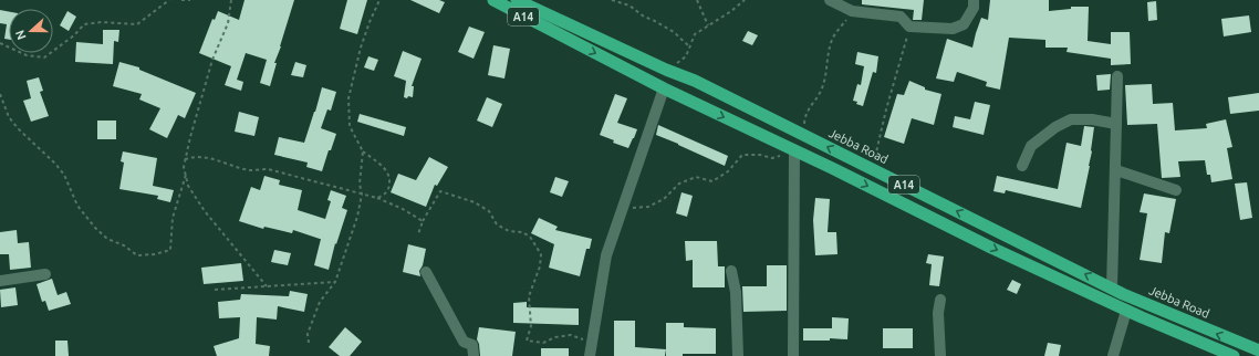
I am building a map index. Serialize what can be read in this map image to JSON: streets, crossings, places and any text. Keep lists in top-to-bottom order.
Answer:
{
  "streets": {
    "highway": ["A14", "Jebba Road"]
  },
  "north": "left"
}
